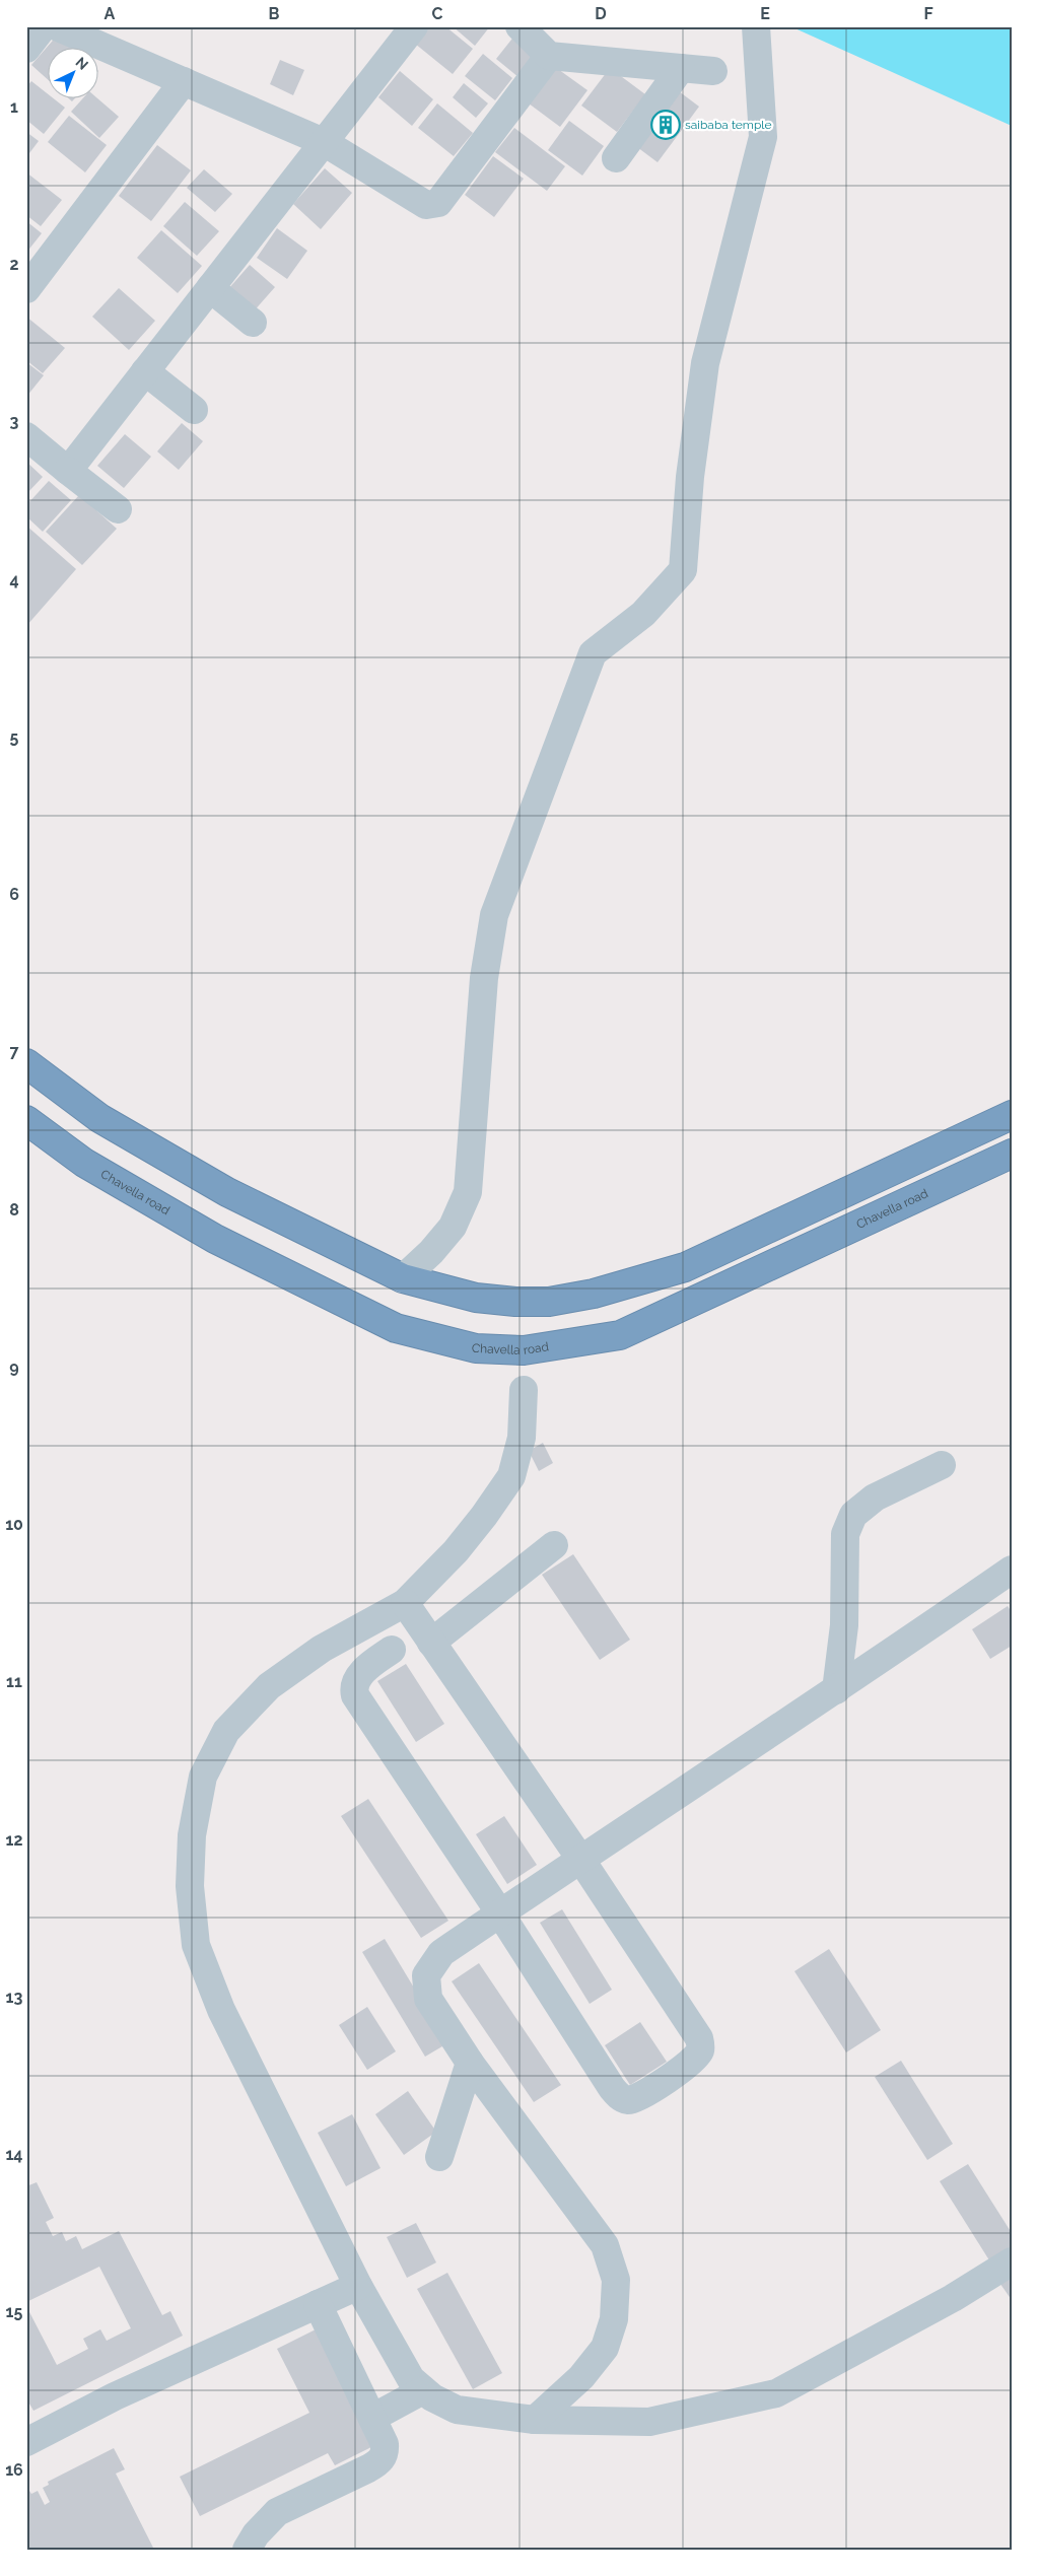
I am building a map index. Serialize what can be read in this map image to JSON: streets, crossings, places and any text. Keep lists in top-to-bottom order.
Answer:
{
  "streets": {
    "highway": ["Chavella road"]
  },
  "places": {
    "building": ["saibaba temple"]
  },
  "north": "top right",
  "grid": {
    "columns": [
      "A",
      "B",
      "C",
      "D",
      "E",
      "F"
    ],
    "rows": [
      "1",
      "2",
      "3",
      "4",
      "5",
      "6",
      "7",
      "8",
      "9",
      "10",
      "11",
      "12",
      "13",
      "14",
      "15",
      "16"
    ]
  }
}
